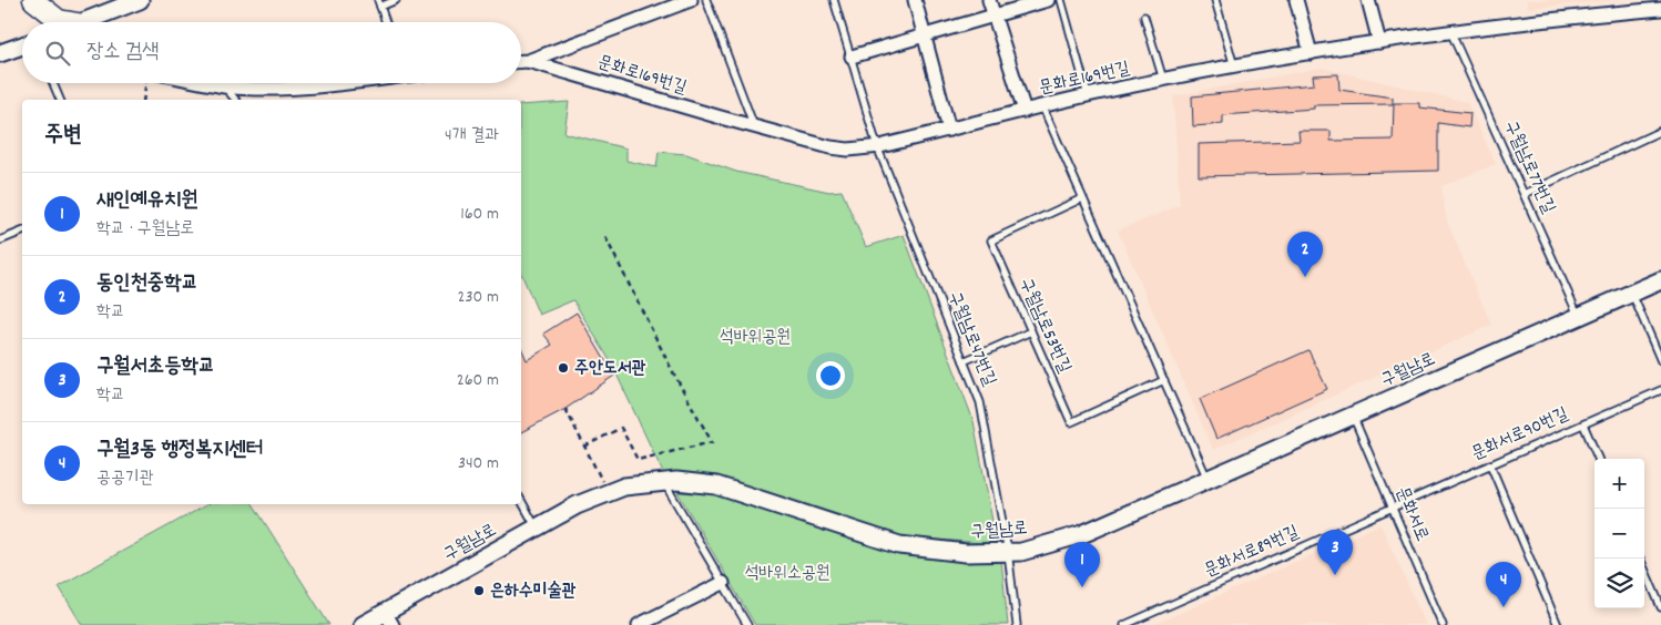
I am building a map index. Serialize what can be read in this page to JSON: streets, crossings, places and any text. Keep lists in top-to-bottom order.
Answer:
{
  "streets": {
    "street": ["문화로169번길", "구월남로"],
    "lane": [
      "구월남로77번길",
      "구월남로53번길",
      "구월남로47번길",
      "문화서로90번길",
      "문화서로",
      "문화서로89번길"
    ]
  },
  "crossings": [
    ["문화로169번길", "구월남로77번길"],
    ["문화로169번길", "구월남로47번길"],
    ["구월남로77번길", "구월남로"],
    ["구월남로47번길", "구월남로"],
    ["구월남로", "문화서로"],
    ["문화서로90번길", "문화서로"],
    ["문화서로90번길", "문화서로89번길"],
    ["문화서로", "문화서로89번길"]
  ],
  "parks": ["석바위공원", "석바위소공원"],
  "places": ["주안도서관", "은하수미술관"],
  "page": {
    "search": "장소 검색",
    "heading": ["주변", "4개 결과"],
    "list": [
      {
        "mark": "1",
        "name": "새인예유치원",
        "note": "학교 · 구월남로",
        "value": "160 m"
      },
      {
        "mark": "2",
        "name": "동인천중학교",
        "note": "학교",
        "value": "230 m"
      },
      {
        "mark": "3",
        "name": "구월서초등학교",
        "note": "학교",
        "value": "260 m"
      },
      {
        "mark": "4",
        "name": "구월3동 행정복지센터",
        "note": "공공기관",
        "value": "340 m"
      }
    ],
    "pins": [
      "2",
      "3",
      "1",
      "4"
    ],
    "map_buttons": ["+", "−"]
  }
}
